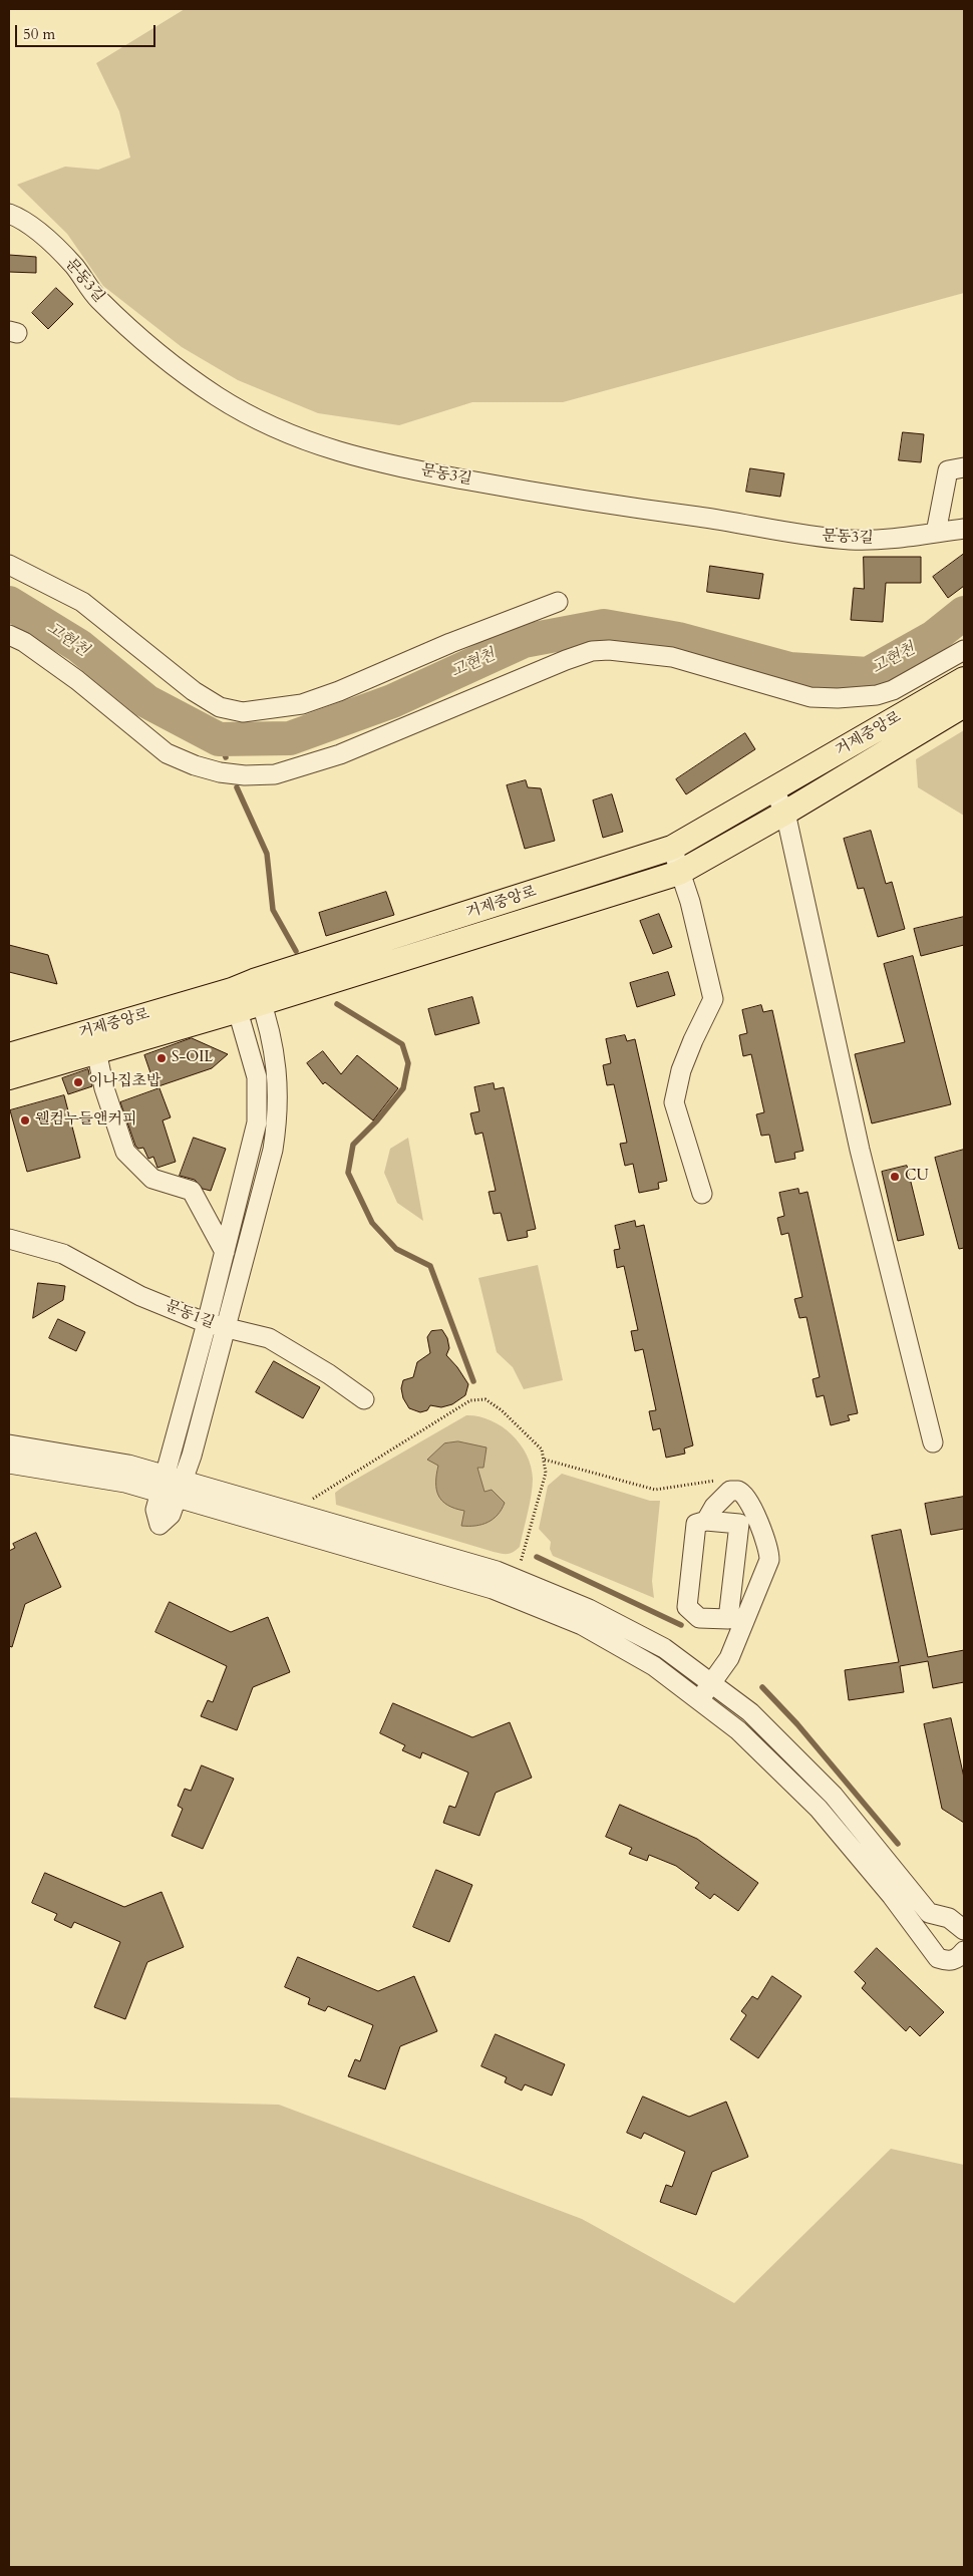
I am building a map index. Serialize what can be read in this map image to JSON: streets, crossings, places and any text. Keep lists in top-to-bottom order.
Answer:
{
  "streets": {
    "main road": ["거제중앙로"],
    "street": ["문동3길", "문동1길"]
  },
  "water": ["고현천"],
  "places": [
    "S-OIL",
    "이나집초밥",
    "웰컴누들앤커피",
    "CU"
  ],
  "scale_bar": "50 m"
}
